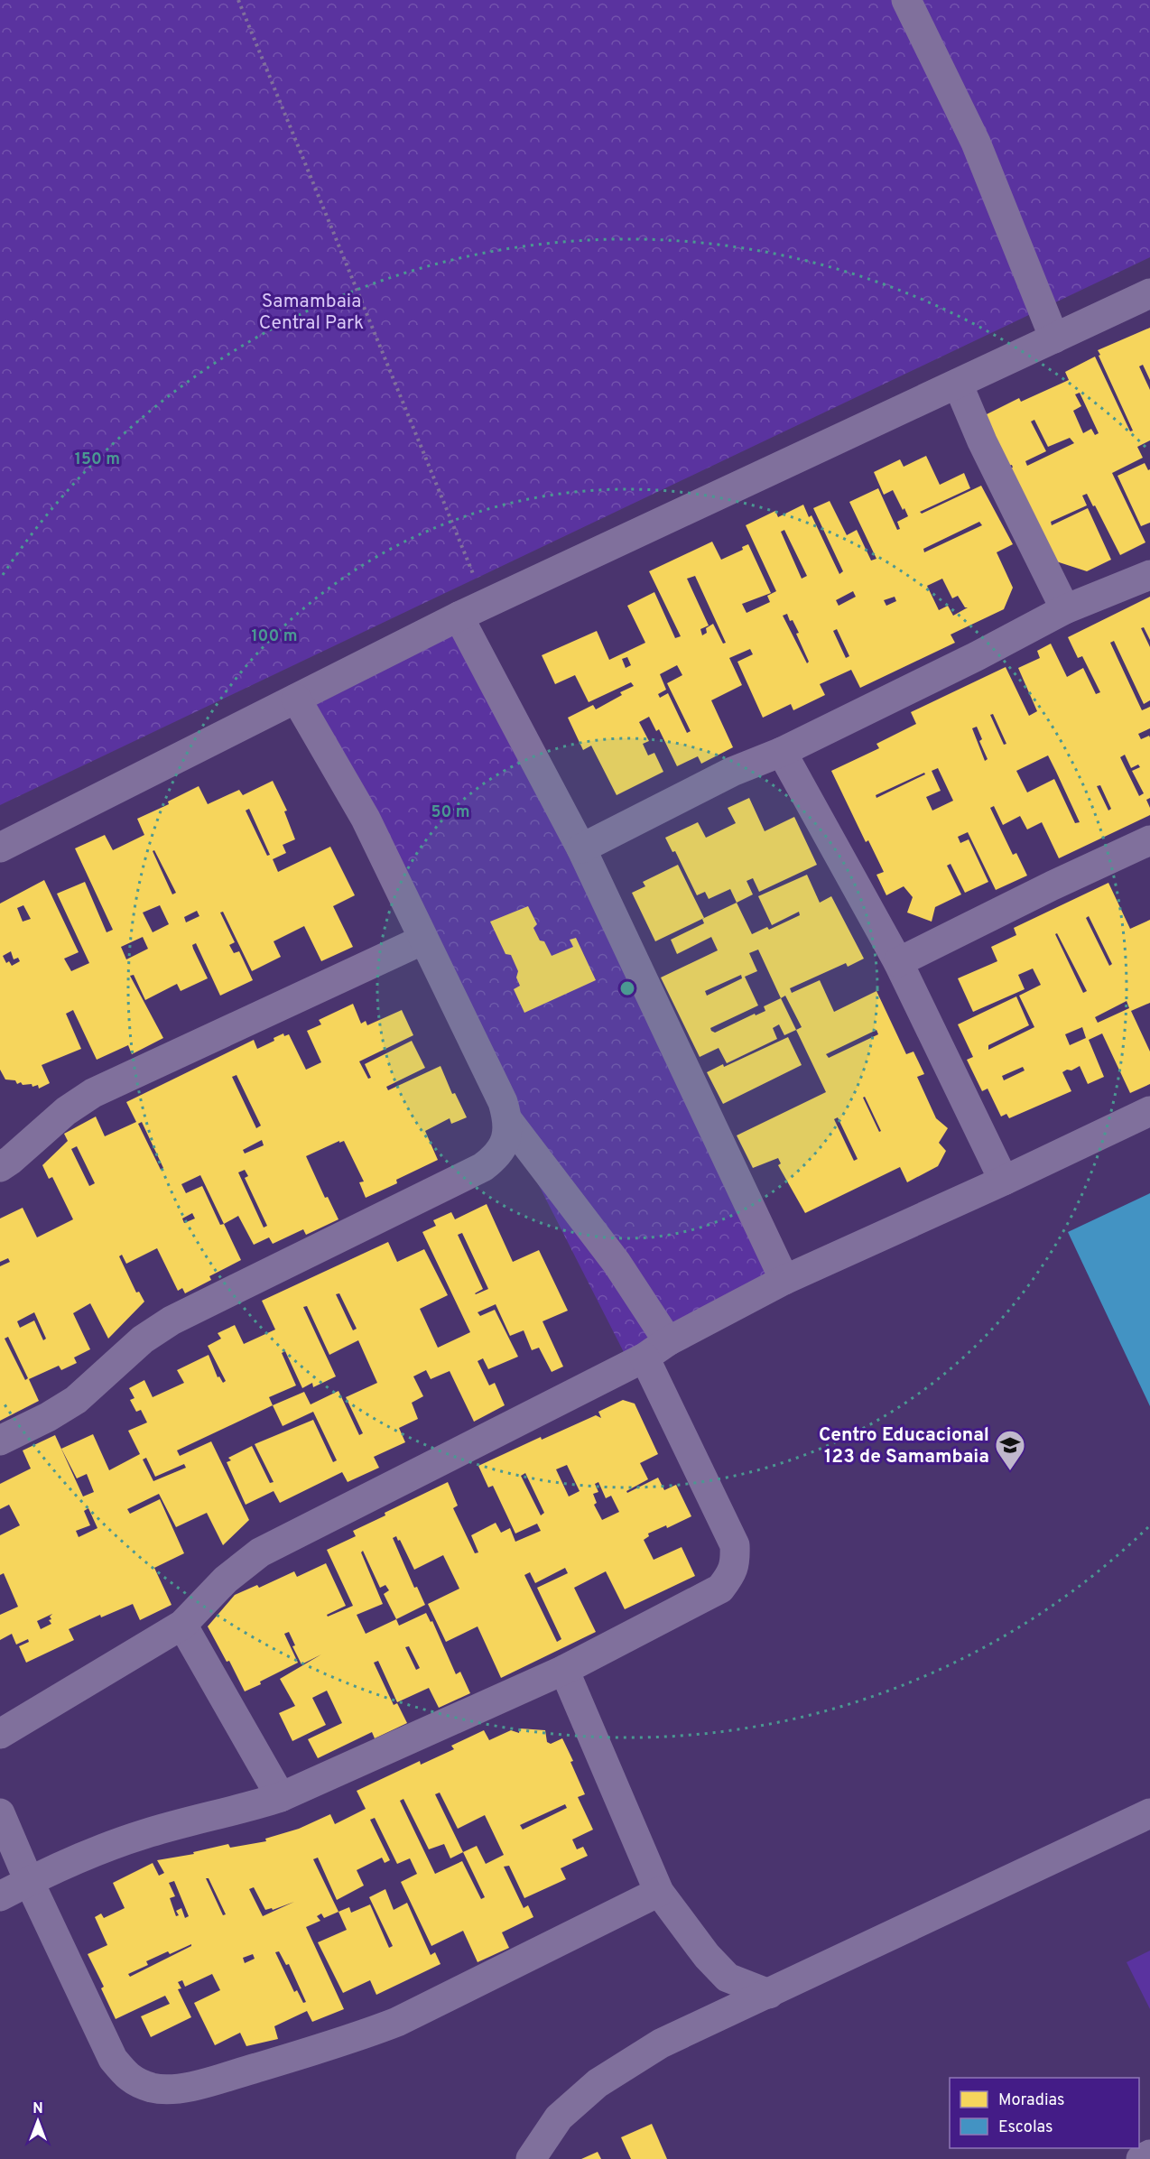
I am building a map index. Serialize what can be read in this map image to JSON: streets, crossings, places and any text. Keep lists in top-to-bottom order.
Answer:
{
  "parks": ["Samambaia Central Park"],
  "places": {
    "school or university": ["Centro Educacional 123 de Samambaia"]
  },
  "legend": ["Moradias", "Escolas"],
  "north": "top",
  "rings": ["150 m", "100 m", "50 m"]
}
